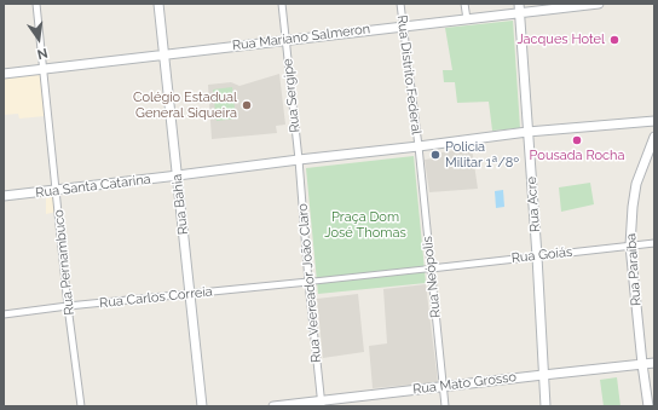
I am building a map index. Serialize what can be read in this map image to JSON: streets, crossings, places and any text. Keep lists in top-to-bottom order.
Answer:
{
  "streets": {
    "main road": [
      "Rua Mariano Salmeron",
      "Rua Santa Catarina",
      "Rua Bahia",
      "Rua Acre",
      "Rua Paraíba",
      "Rua Mato Grosso"
    ],
    "street": [
      "Rua Distrito Federal",
      "Rua Sergipe",
      "Rua Goiás",
      "Rua Pernambuco",
      "Rua Neópolis",
      "Rua Veereador João Claro",
      "Rua Carlos Correia"
    ]
  },
  "crossings": [
    ["Rua Mariano Salmeron", "Rua Distrito Federal"],
    ["Rua Mariano Salmeron", "Rua Sergipe"],
    ["Rua Mariano Salmeron", "Rua Bahia"],
    ["Rua Mariano Salmeron", "Rua Acre"],
    ["Rua Mariano Salmeron", "Rua Pernambuco"],
    ["Rua Distrito Federal", "Rua Santa Catarina"],
    ["Rua Distrito Federal", "Rua Neópolis"],
    ["Rua Sergipe", "Rua Santa Catarina"],
    ["Rua Sergipe", "Rua Veereador João Claro"],
    ["Rua Santa Catarina", "Rua Bahia"],
    ["Rua Santa Catarina", "Rua Acre"],
    ["Rua Santa Catarina", "Rua Pernambuco"],
    ["Rua Santa Catarina", "Rua Neópolis"],
    ["Rua Santa Catarina", "Rua Veereador João Claro"],
    ["Rua Bahia", "Rua Carlos Correia"],
    ["Rua Acre", "Rua Goiás"],
    ["Rua Acre", "Rua Mato Grosso"],
    ["Rua Goiás", "Rua Paraíba"],
    ["Rua Goiás", "Rua Neópolis"],
    ["Rua Pernambuco", "Rua Carlos Correia"],
    ["Rua Paraíba", "Rua Mato Grosso"],
    ["Rua Neópolis", "Rua Mato Grosso"],
    ["Rua Veereador João Claro", "Rua Carlos Correia"],
    ["Rua Veereador João Claro", "Rua Mato Grosso"]
  ],
  "parks": ["Praça Dom José Thomas"],
  "places": [
    "Jacques Hotel",
    "Colégio Estadual General Siqueira",
    "Pousada Rocha",
    "Policia Militar 1ª/8º"
  ],
  "north": "bottom"
}
